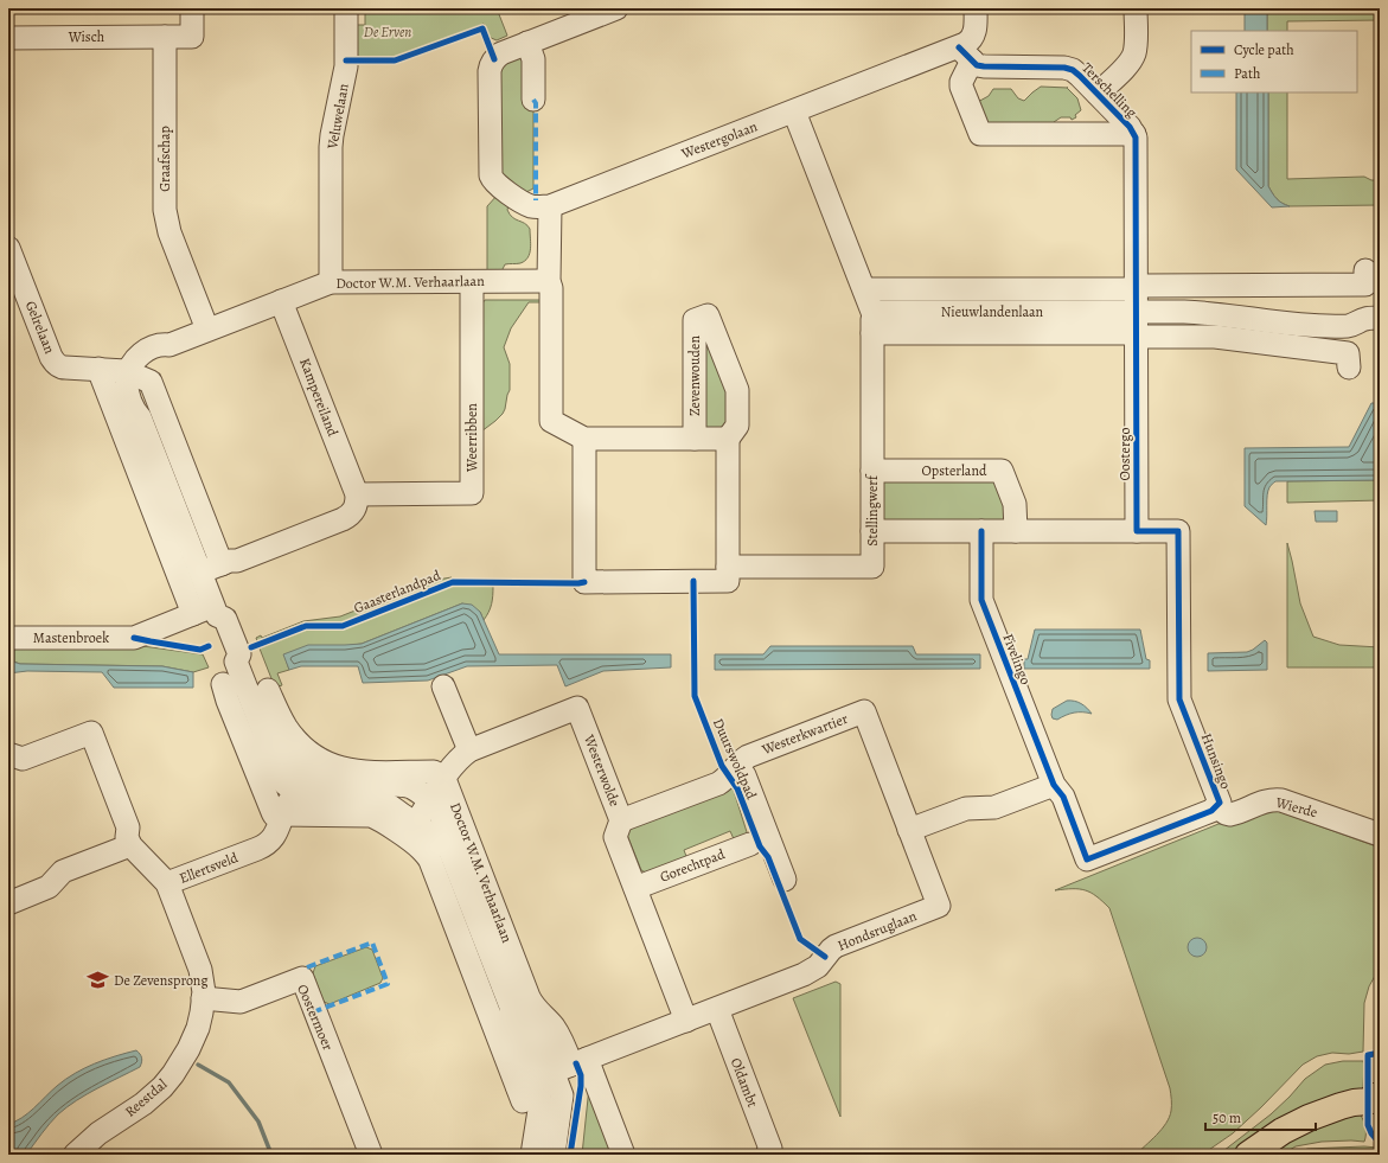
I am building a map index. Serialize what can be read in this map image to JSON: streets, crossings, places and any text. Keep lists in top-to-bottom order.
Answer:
{
  "streets": {
    "street": [
      "Wisch",
      "Terschelling",
      "Veluwelaan",
      "Westergolaan",
      "Graafschap",
      "Doctor W.M. Verhaarlaan",
      "Nieuwlandenlaan",
      "Gelrelaan",
      "Zevenwouden",
      "Kampereiland",
      "Weerribben",
      "Oostergo",
      "Opsterland",
      "Stellingwerf",
      "Mastenbroek",
      "Fivelingo",
      "Westerkwartier",
      "Duurswoldpad",
      "Hunsingo",
      "Westerwolde",
      "Wierde",
      "Gorechtpad",
      "Ellertsveld",
      "Hondsruglaan",
      "Oostermoer",
      "Oldambt",
      "Reestdal"
    ],
    "cycle path": ["Gaasterlandpad"]
  },
  "crossings": [
    ["Wisch", "Graafschap"],
    ["Terschelling", "Westergolaan"],
    ["Terschelling", "Nieuwlandenlaan"],
    ["Veluwelaan", "Doctor W.M. Verhaarlaan"],
    ["Graafschap", "Doctor W.M. Verhaarlaan"],
    ["Doctor W.M. Verhaarlaan", "Gelrelaan"],
    ["Doctor W.M. Verhaarlaan", "Kampereiland"],
    ["Doctor W.M. Verhaarlaan", "Weerribben"],
    ["Doctor W.M. Verhaarlaan", "Mastenbroek"],
    ["Doctor W.M. Verhaarlaan", "Westerwolde"],
    ["Doctor W.M. Verhaarlaan", "Ellertsveld"],
    ["Doctor W.M. Verhaarlaan", "Hondsruglaan"],
    ["Nieuwlandenlaan", "Oostergo"],
    ["Nieuwlandenlaan", "Stellingwerf"],
    ["Kampereiland", "Weerribben"],
    ["Oostergo", "Hunsingo"],
    ["Opsterland", "Stellingwerf"],
    ["Fivelingo", "Hunsingo"],
    ["Westerkwartier", "Duurswoldpad"],
    ["Westerkwartier", "Westerwolde"],
    ["Westerkwartier", "Hondsruglaan"],
    ["Hunsingo", "Wierde"],
    ["Westerwolde", "Gorechtpad"],
    ["Westerwolde", "Hondsruglaan"],
    ["Hondsruglaan", "Oldambt"],
    ["Oostermoer", "Reestdal"]
  ],
  "parks": ["De Erven"],
  "places": {
    "school or university": ["De Zevensprong"]
  },
  "legend": ["Cycle path", "Path"],
  "scale_bar": "50 m"
}
